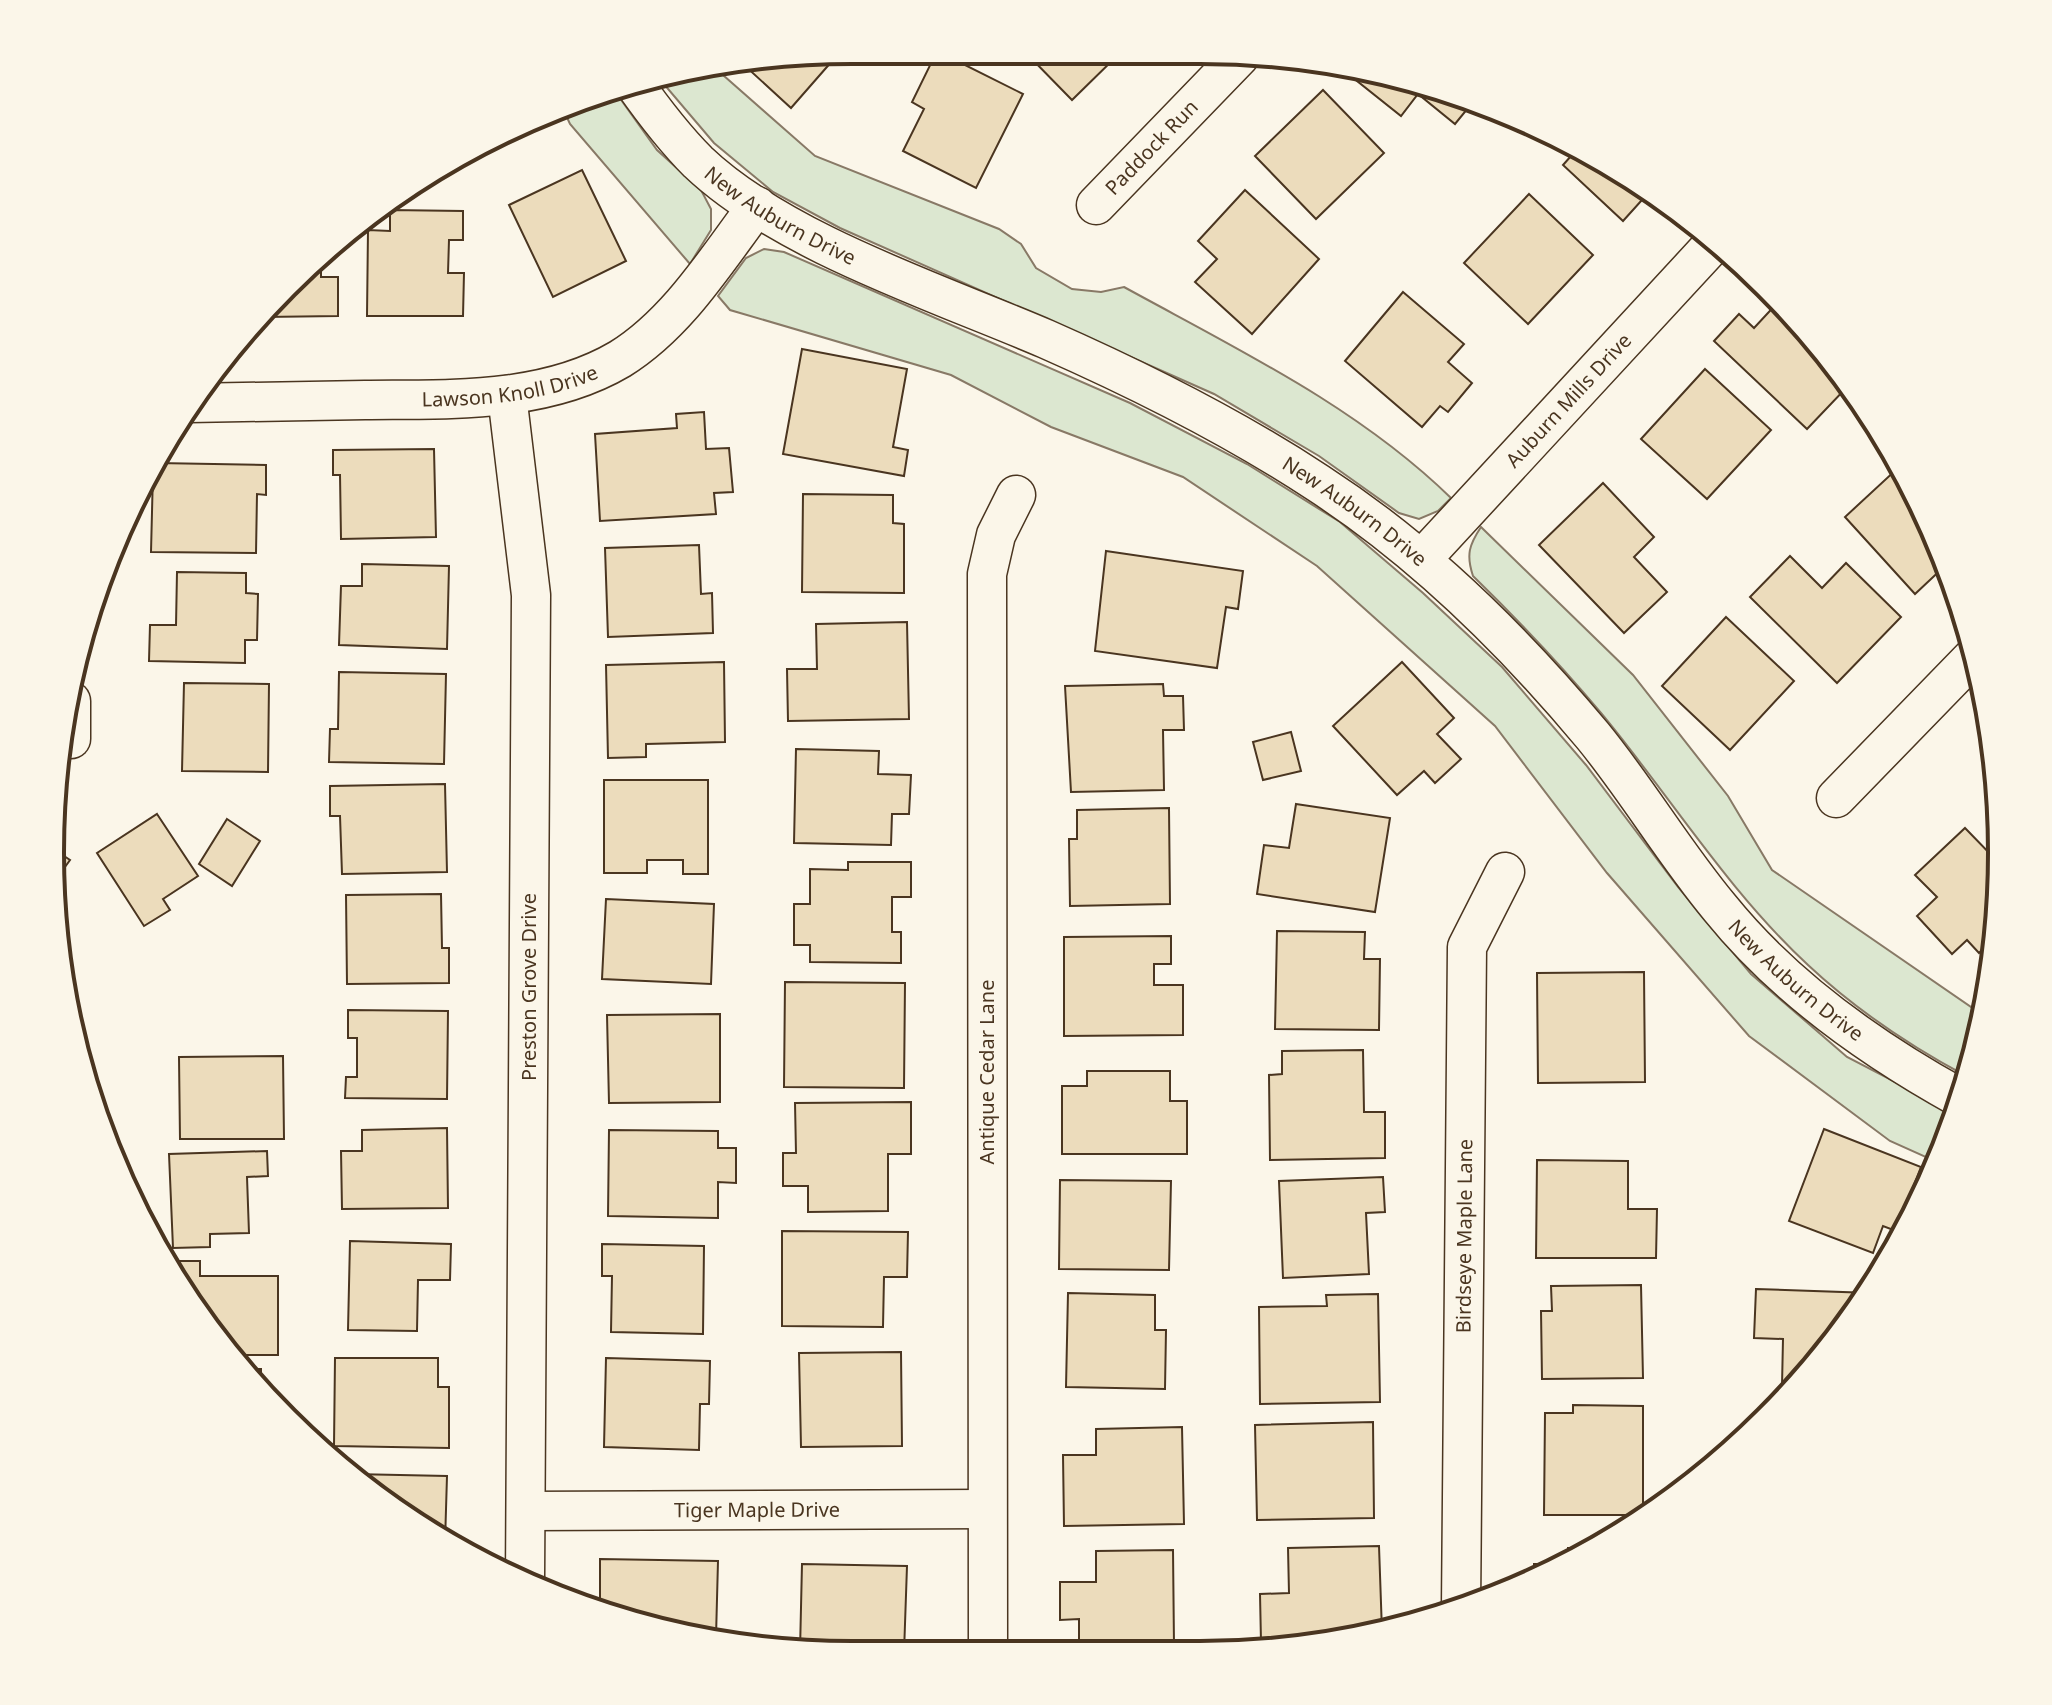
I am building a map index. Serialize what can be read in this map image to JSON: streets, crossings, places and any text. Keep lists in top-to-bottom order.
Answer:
{
  "streets": {
    "street": [
      "Paddock Run",
      "New Auburn Drive",
      "Lawson Knoll Drive",
      "Auburn Mills Drive",
      "Preston Grove Drive",
      "Antique Cedar Lane",
      "Birdseye Maple Lane",
      "Tiger Maple Drive"
    ]
  },
  "crossings": [
    ["New Auburn Drive", "Lawson Knoll Drive"],
    ["New Auburn Drive", "Auburn Mills Drive"],
    ["Lawson Knoll Drive", "Preston Grove Drive"],
    ["Preston Grove Drive", "Tiger Maple Drive"],
    ["Antique Cedar Lane", "Tiger Maple Drive"]
  ]
}
